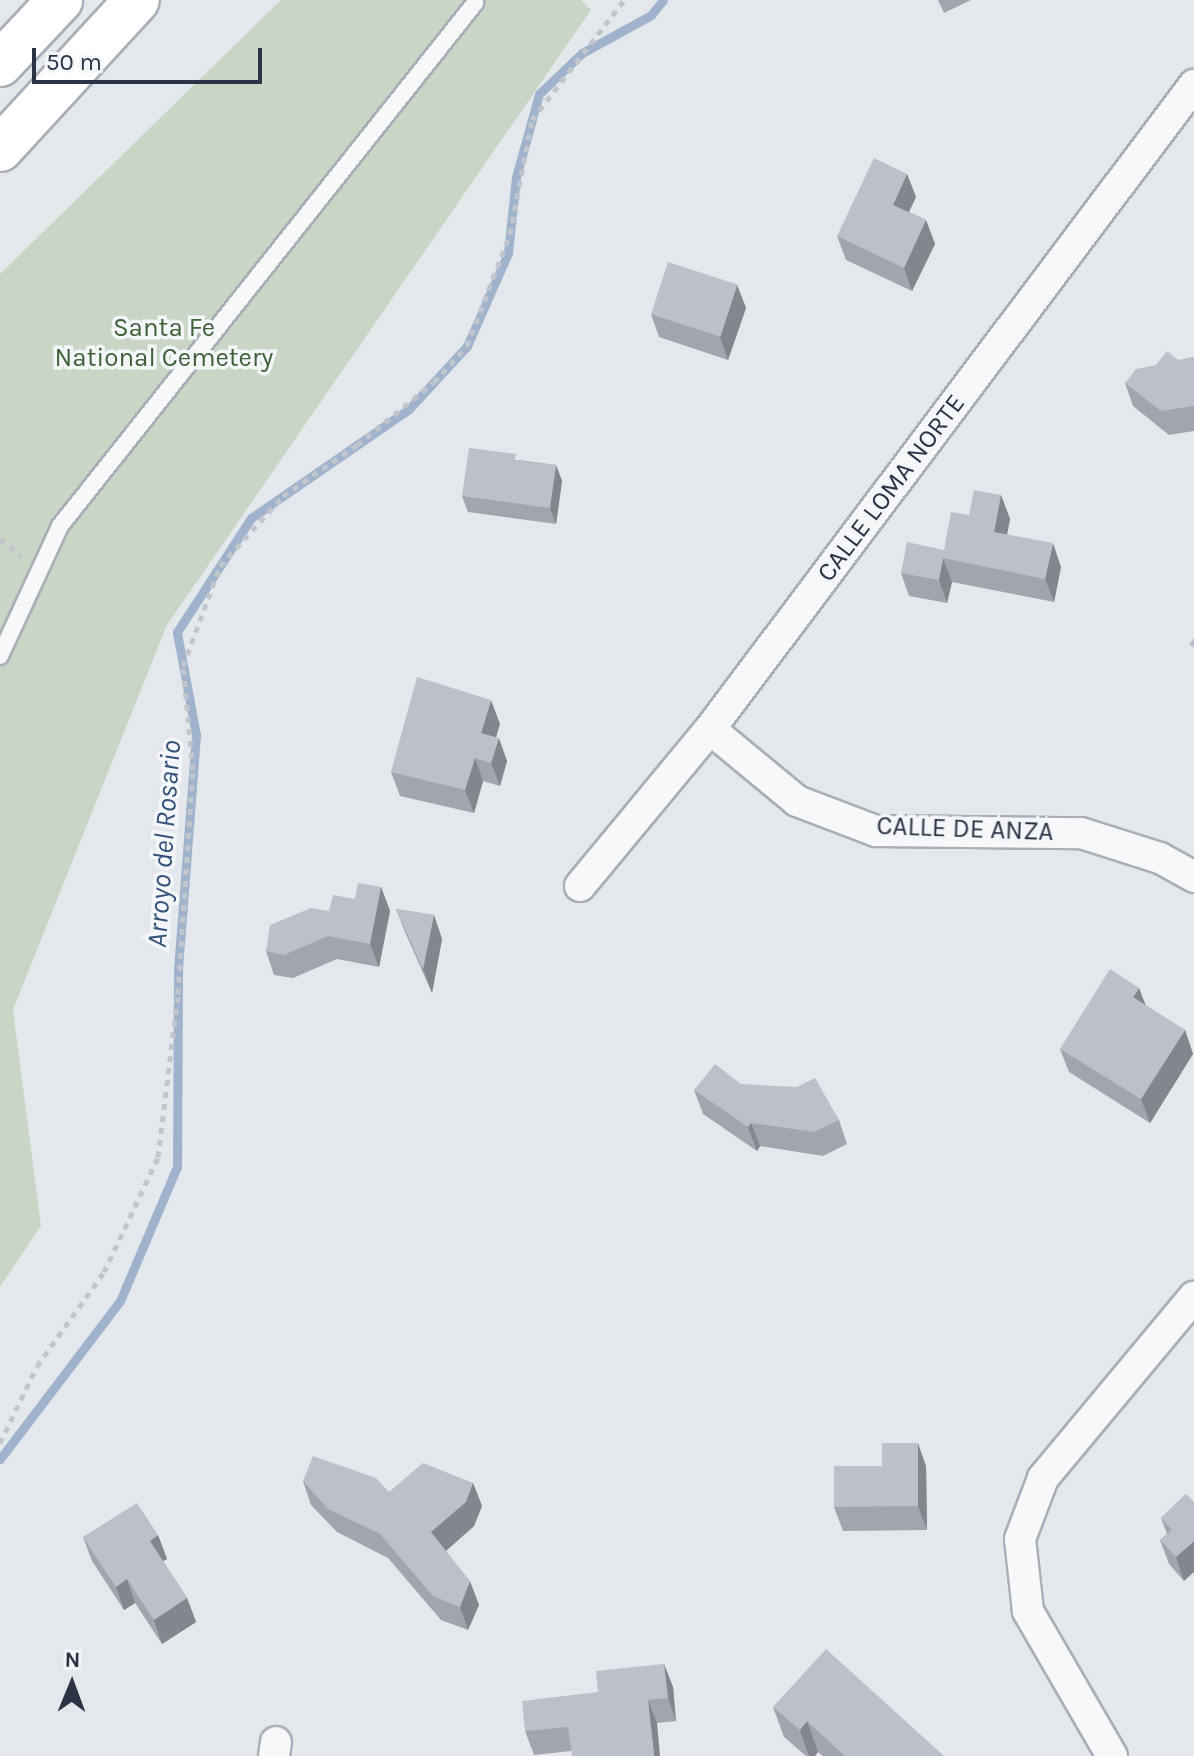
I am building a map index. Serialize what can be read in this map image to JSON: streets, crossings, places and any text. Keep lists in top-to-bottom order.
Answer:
{
  "streets": {
    "street": ["CALLE LOMA NORTE", "CALLE DE ANZA"]
  },
  "crossings": [
    ["CALLE LOMA NORTE", "CALLE DE ANZA"]
  ],
  "water": ["Arroyo del Rosario"],
  "parks": ["Santa Fe National Cemetery"],
  "scale_bar": "50 m",
  "north": "top"
}
